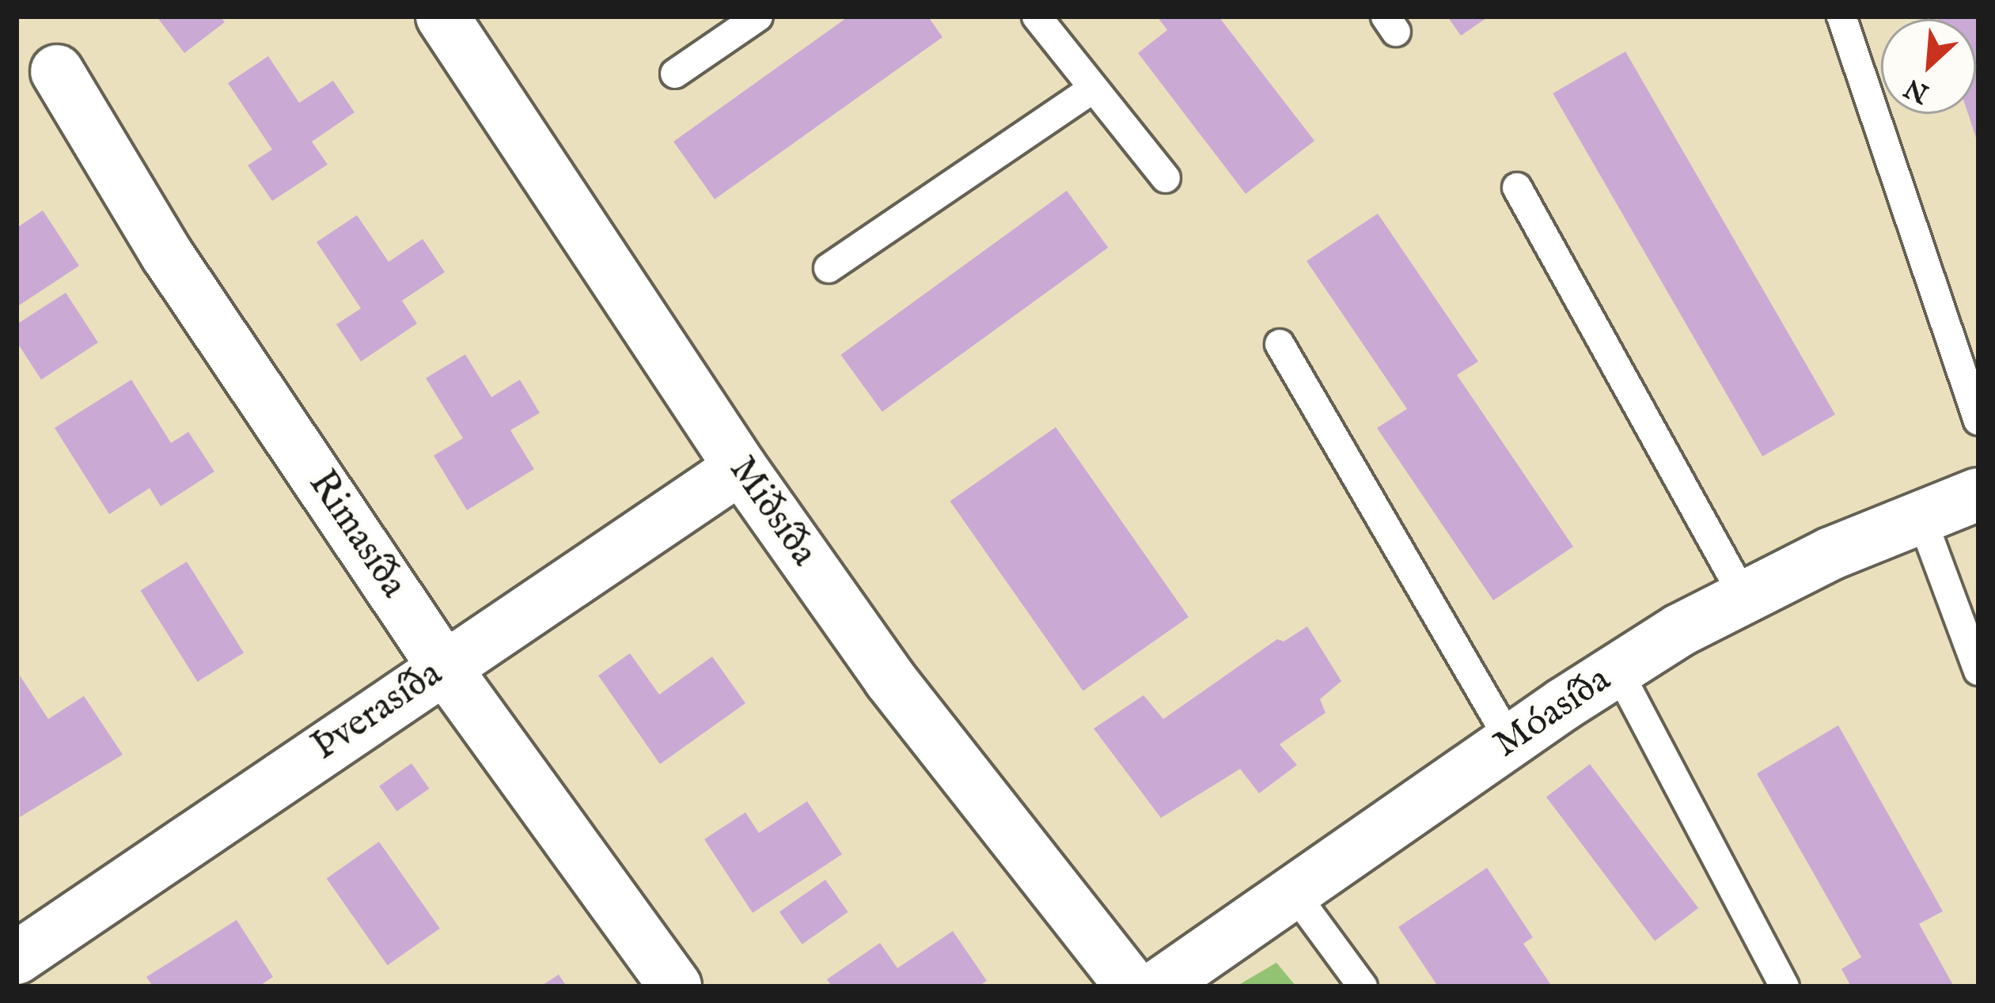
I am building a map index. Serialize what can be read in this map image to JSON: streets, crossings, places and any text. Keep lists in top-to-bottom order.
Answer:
{
  "streets": {
    "street": [
      "Miðsíða",
      "Rimasíða",
      "Þverasíða",
      "Móasíða"
    ]
  },
  "crossings": [
    ["Miðsíða", "Þverasíða"],
    ["Rimasíða", "Þverasíða"]
  ],
  "north": "bottom left"
}
